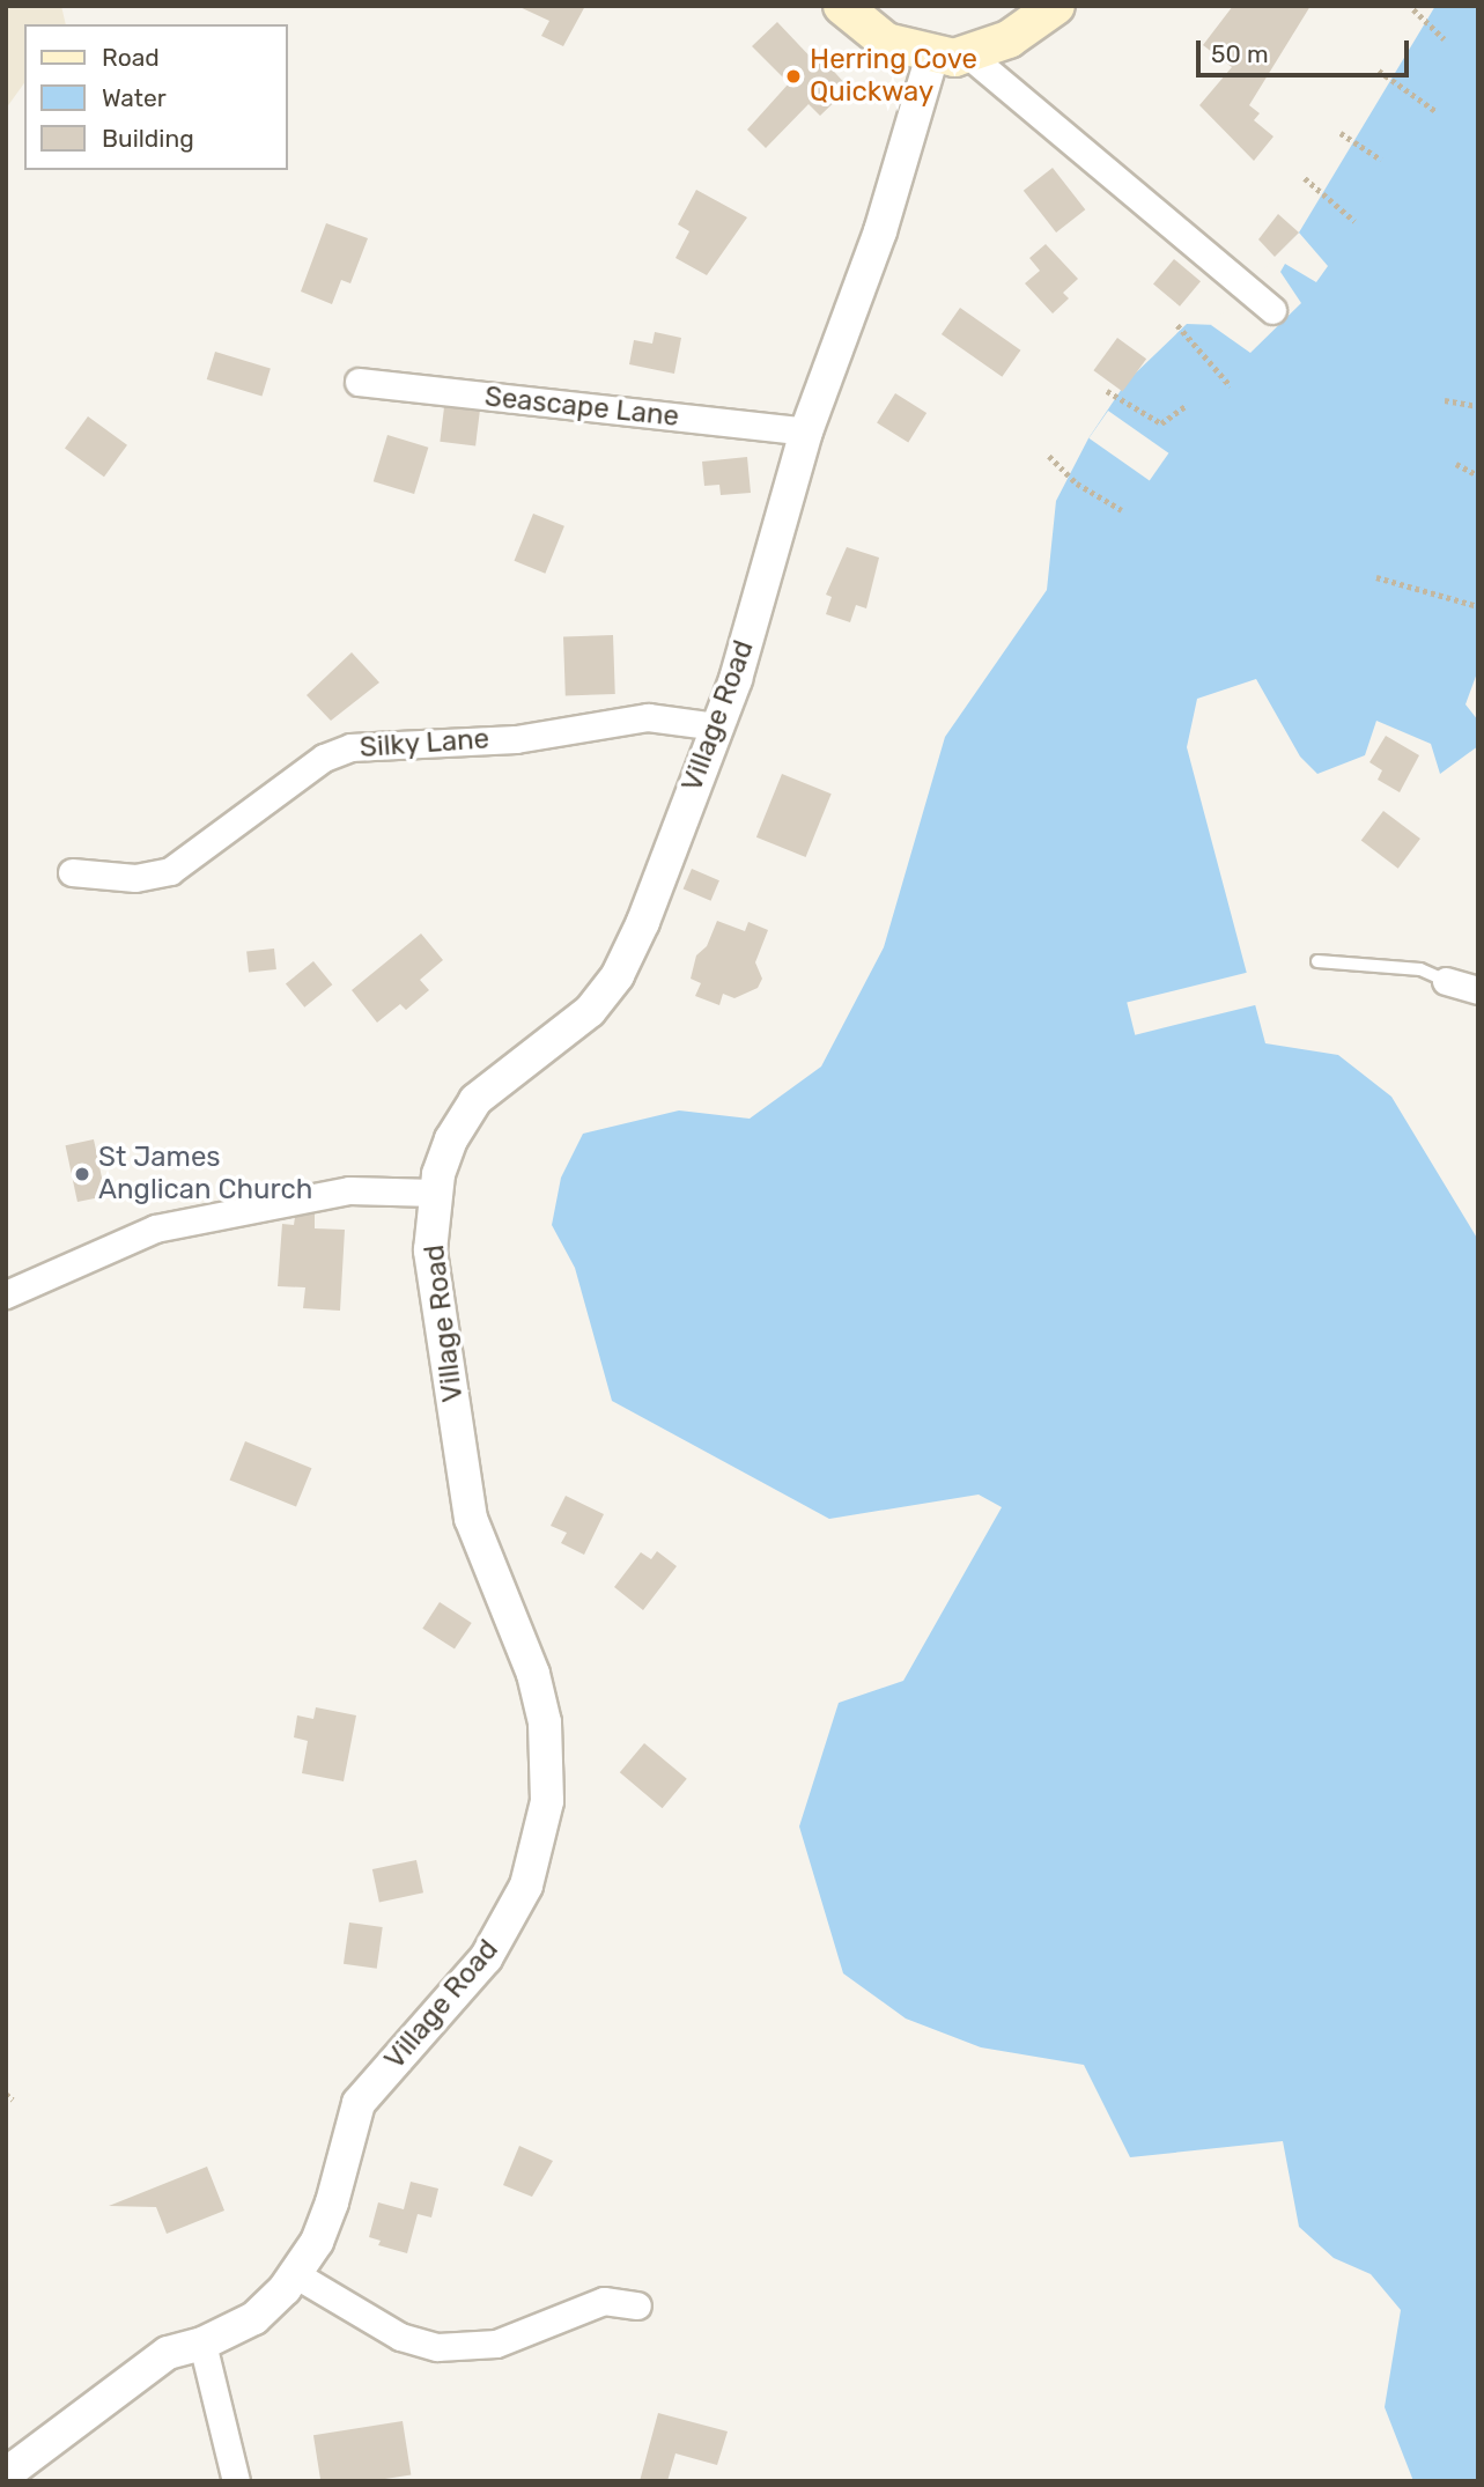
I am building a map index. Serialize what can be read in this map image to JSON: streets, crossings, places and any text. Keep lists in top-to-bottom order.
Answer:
{
  "streets": {
    "street": ["Seascape Lane", "Village Road", "Silky Lane"]
  },
  "crossings": [
    ["Seascape Lane", "Village Road"],
    ["Village Road", "Silky Lane"]
  ],
  "places": ["Herring Cove Quickway", "St James Anglican Church"],
  "legend": ["Road", "Water", "Building"],
  "scale_bar": "50 m"
}
